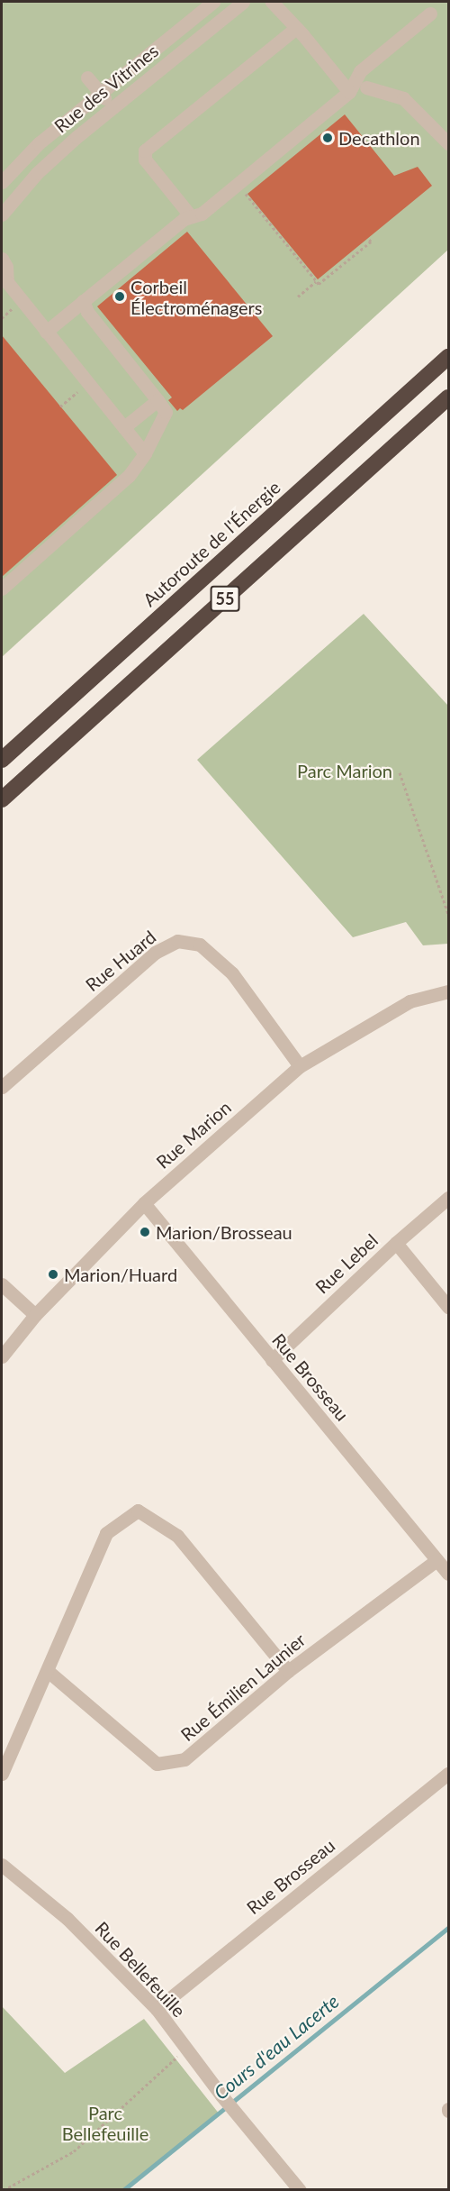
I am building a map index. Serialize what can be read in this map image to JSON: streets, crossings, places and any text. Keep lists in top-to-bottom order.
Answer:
{
  "streets": {
    "highway": ["Autoroute de l'Énergie", "55"],
    "street": [
      "Rue des Vitrines",
      "Rue Huard",
      "Rue Marion",
      "Rue Lebel",
      "Rue Brosseau",
      "Rue Émilien Launier",
      "Rue Bellefeuille"
    ]
  },
  "crossings": [
    ["Rue Huard", "Rue Marion"],
    ["Rue Marion", "Rue Brosseau"],
    ["Rue Lebel", "Rue Brosseau"],
    ["Rue Brosseau", "Rue Émilien Launier"],
    ["Rue Brosseau", "Rue Bellefeuille"]
  ],
  "water": ["Cours d'eau Lacerte"],
  "parks": ["Parc Marion", "Parc Bellefeuille"],
  "places": [
    "Decathlon",
    "Corbeil Électroménagers",
    "Marion/Brosseau",
    "Marion/Huard"
  ]
}
